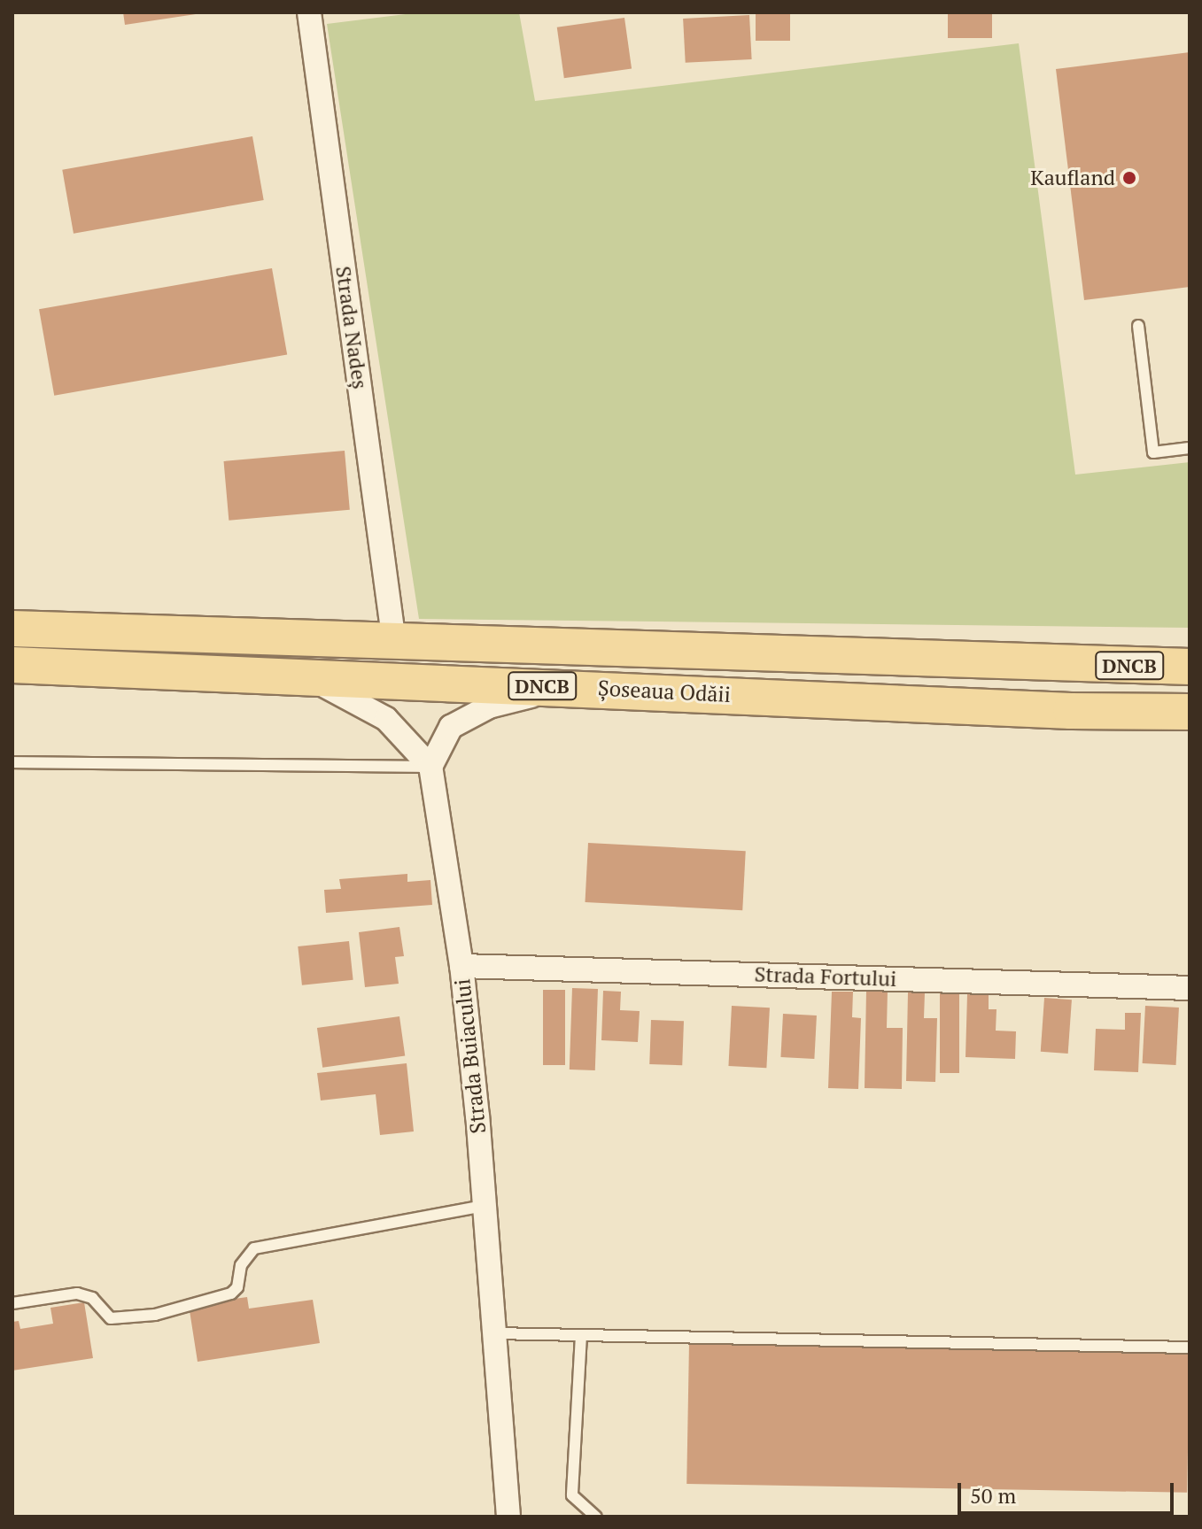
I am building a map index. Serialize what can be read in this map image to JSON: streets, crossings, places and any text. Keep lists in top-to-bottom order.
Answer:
{
  "streets": {
    "main road": ["DNCB", "Șoseaua Odăii"],
    "street": ["Strada Nadeș", "Strada Fortului", "Strada Buiacului"]
  },
  "crossings": [
    ["Strada Nadeș", "Șoseaua Odăii"],
    ["Strada Fortului", "Strada Buiacului"]
  ],
  "places": ["Kaufland"],
  "scale_bar": "50 m"
}
